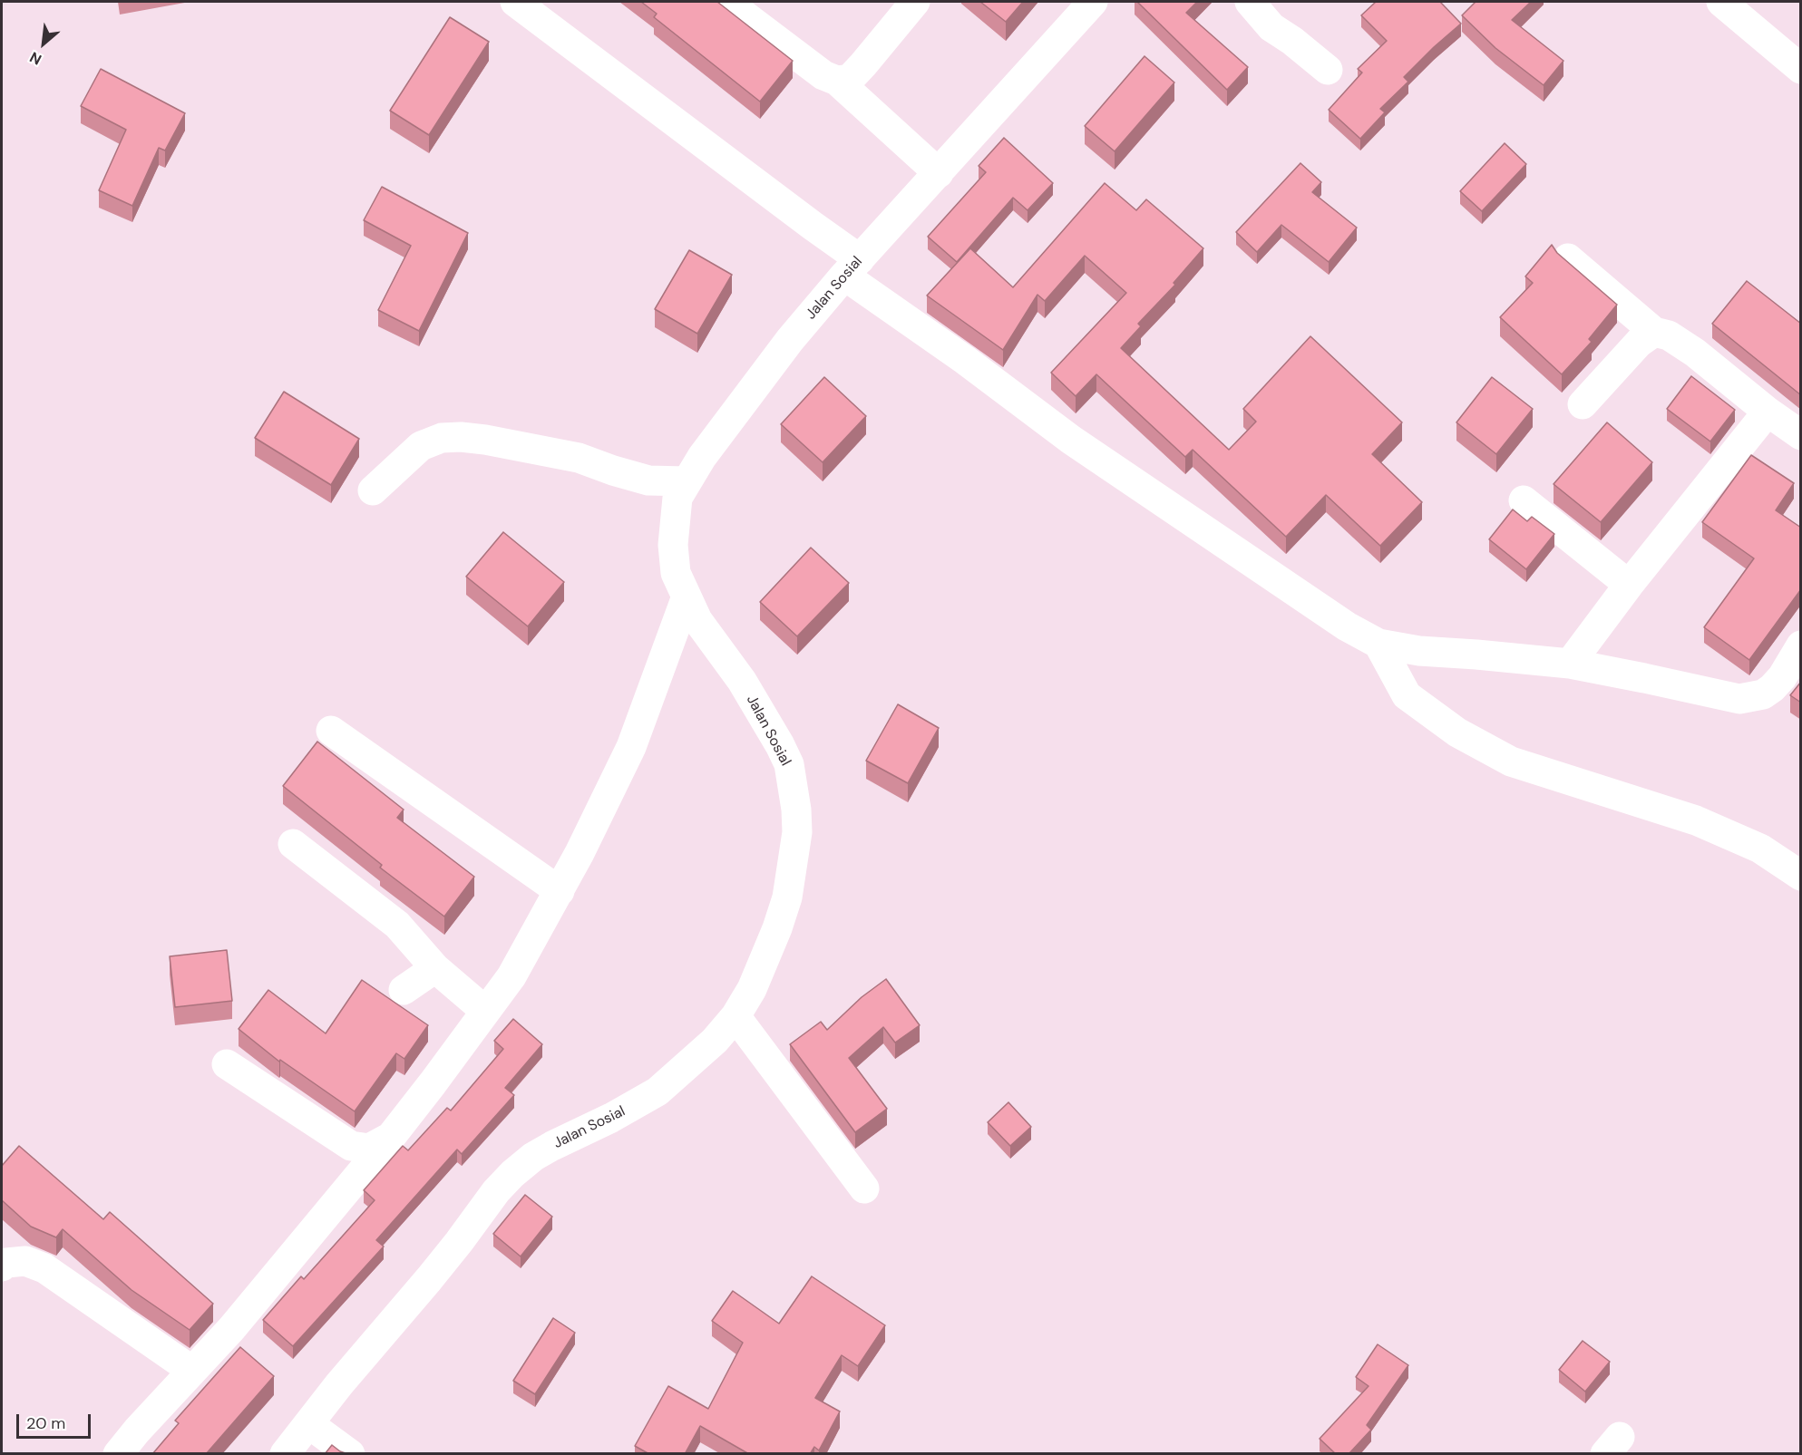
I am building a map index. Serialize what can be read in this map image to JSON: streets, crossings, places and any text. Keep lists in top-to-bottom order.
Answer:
{
  "streets": {
    "street": ["Jalan Sosial"]
  },
  "scale_bar": "20 m",
  "north": "bottom left"
}
